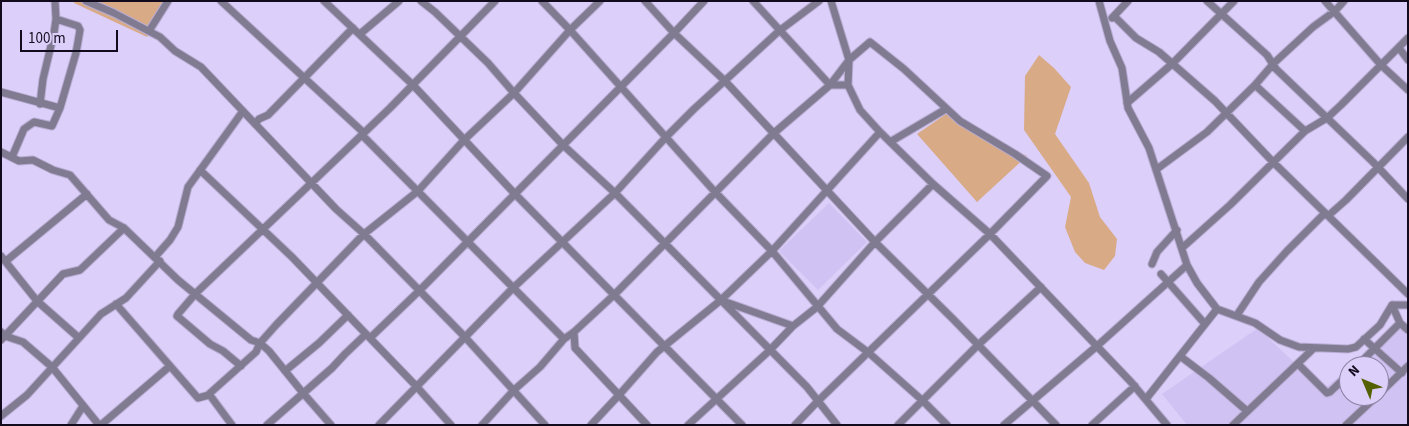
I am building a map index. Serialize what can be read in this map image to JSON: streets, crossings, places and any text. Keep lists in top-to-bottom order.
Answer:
{
  "scale_bar": "100 m",
  "north": "top left"
}
